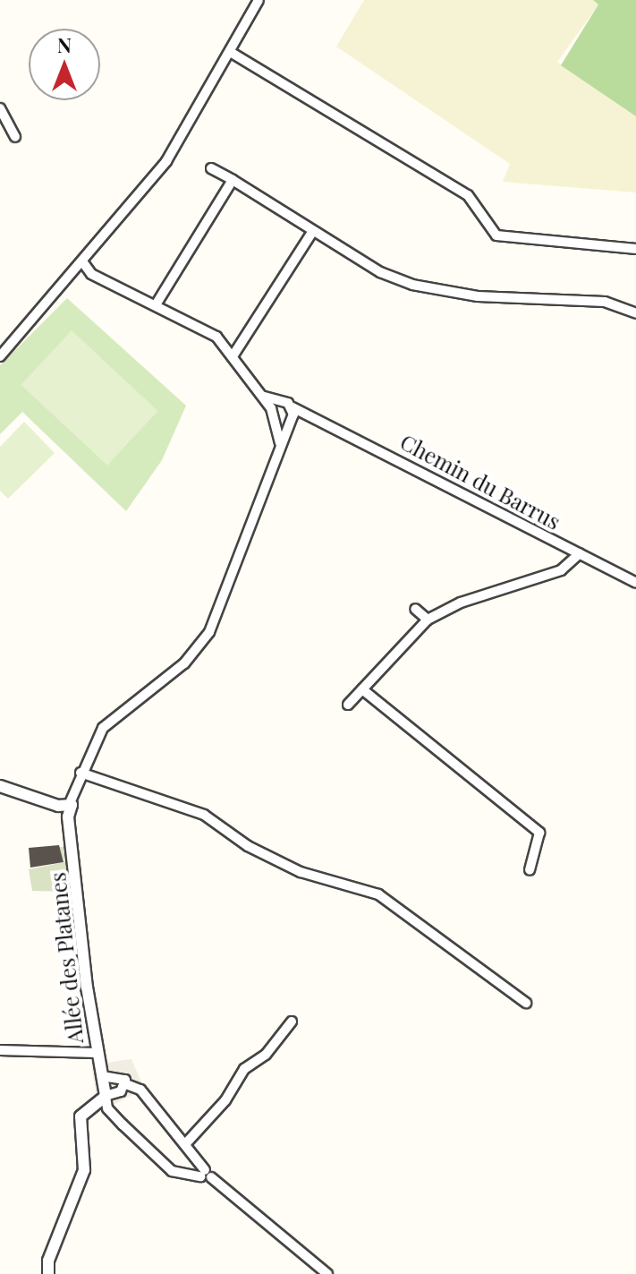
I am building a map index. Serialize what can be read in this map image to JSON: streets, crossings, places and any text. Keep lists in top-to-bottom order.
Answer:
{
  "streets": {
    "street": ["Chemin du Barrus", "Allée des Platanes"]
  },
  "north": "top"
}
